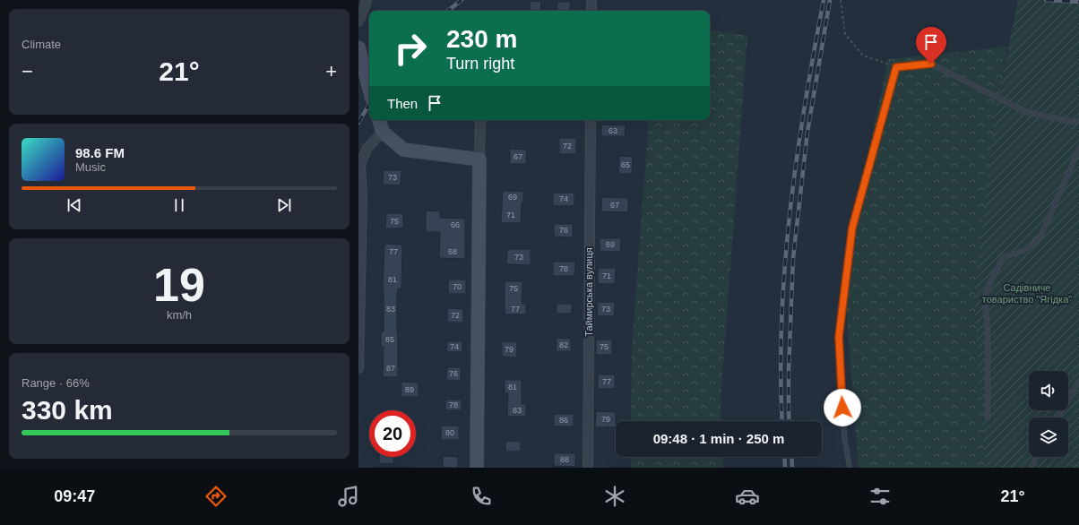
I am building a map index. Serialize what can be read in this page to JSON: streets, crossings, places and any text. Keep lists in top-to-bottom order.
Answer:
{
  "streets": {
    "street": ["Таймирська вулиця"]
  },
  "parks": ["Садівниче товариство \"Ягідка\""],
  "house_numbers": [
    "63",
    "72",
    "67",
    "65",
    "73",
    "69",
    "74",
    "67",
    "71",
    "75",
    "66",
    "76",
    "69",
    "77",
    "68",
    "73",
    "78",
    "71",
    "81",
    "70",
    "75",
    "83",
    "77",
    "73",
    "72",
    "85",
    "82",
    "74",
    "75",
    "79",
    "87",
    "76",
    "77",
    "81",
    "89",
    "78",
    "83",
    "79",
    "86",
    "80",
    "88"
  ],
  "page": {
    "tile": [
      "Climate",
      ["19", "km/h"],
      ["Range · 66%", "330 km"]
    ],
    "turn": ["230 m", "Turn right"],
    "heat": ["−", "21°", "+"],
    "then": "Then",
    "song": ["98.6 FM", "Music"],
    "limit": "20",
    "trip": "09:48 · 1 min · 250 m",
    "tabs": ["09:47", "21°"]
  }
}
